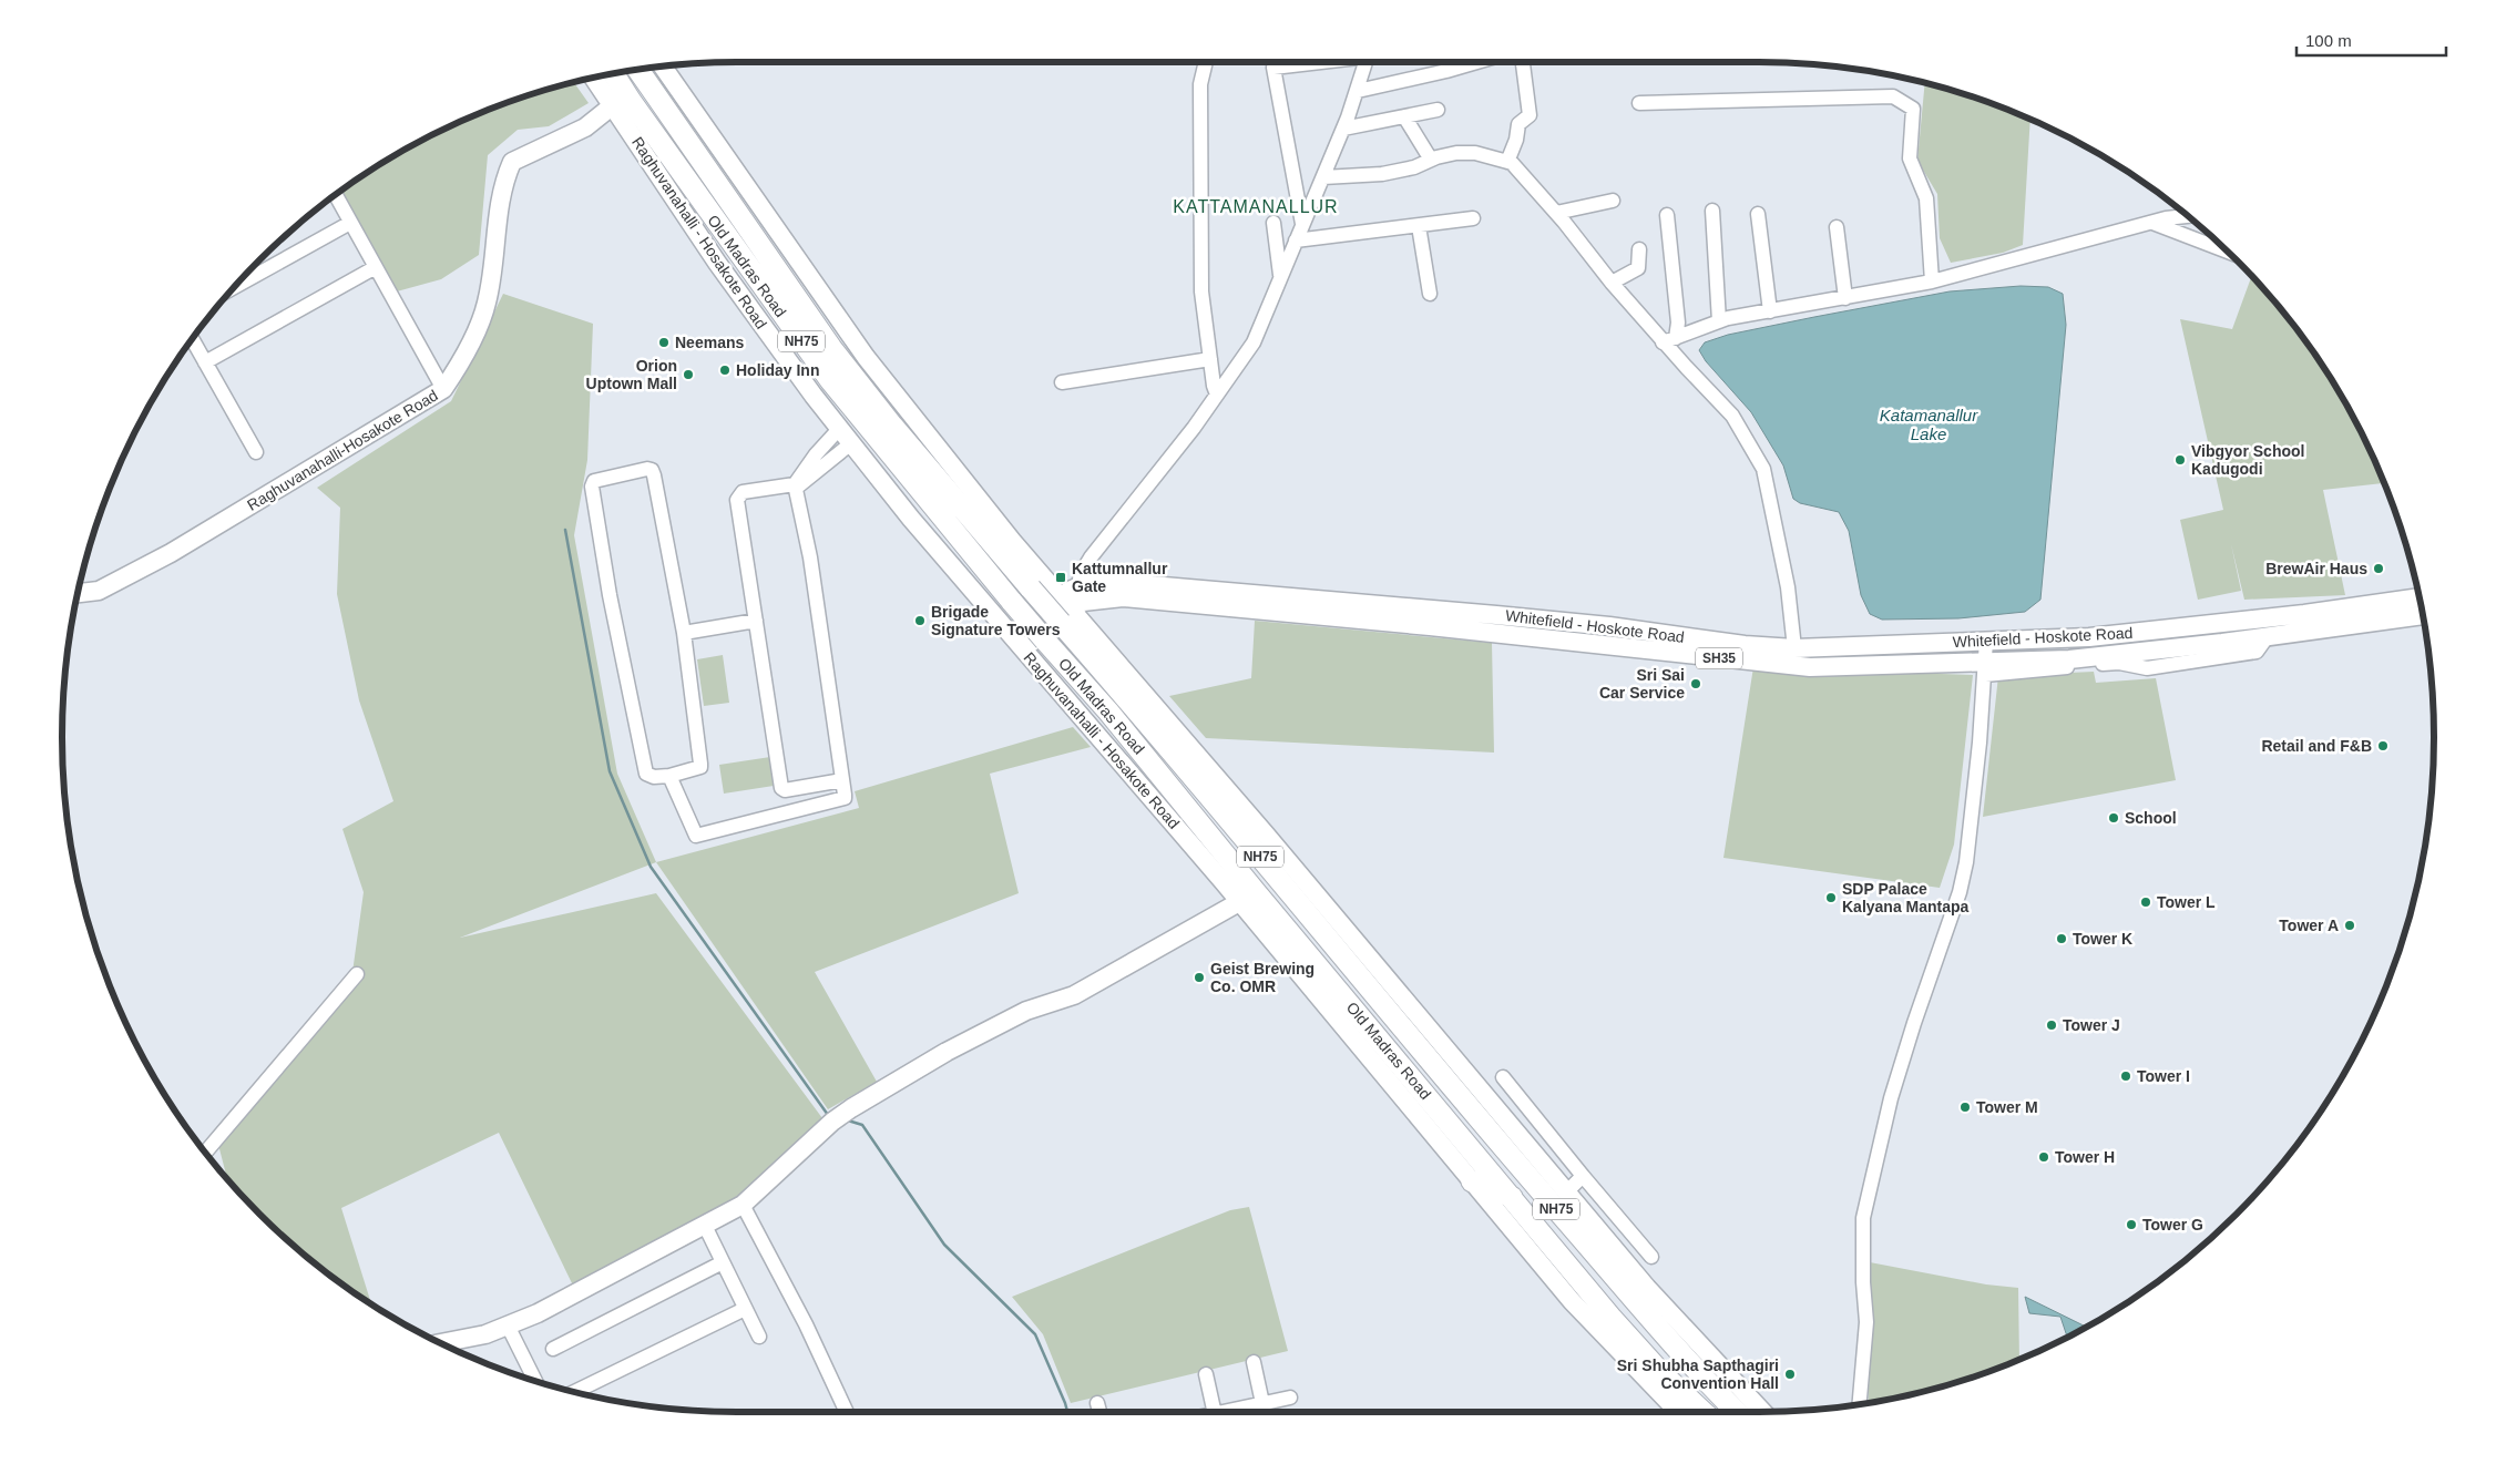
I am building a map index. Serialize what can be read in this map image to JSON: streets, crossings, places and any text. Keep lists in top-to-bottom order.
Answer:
{
  "streets": {
    "highway": ["Old Madras Road", "NH75"],
    "main road": [
      "Raghuvanahalli - Hosakote Road",
      "Raghuvanahalli-Hosakote Road",
      "Whitefield - Hoskote Road",
      "SH35"
    ]
  },
  "crossings": [
    ["Raghuvanahalli - Hosakote Road", "Raghuvanahalli-Hosakote Road"],
    ["Old Madras Road", "NH75"],
    ["Old Madras Road", "Whitefield - Hoskote Road"],
    ["NH75", "Whitefield - Hoskote Road"]
  ],
  "districts": ["KATTAMANALLUR"],
  "water": ["Katamanallur Lake"],
  "places": {
    "other": [
      "Neemans",
      "Holiday Inn",
      "Orion Uptown Mall",
      "Vibgyor School Kadugodi",
      "BrewAir Haus",
      "Brigade Signature Towers",
      "Sri Sai Car Service",
      "Retail and F&B",
      "School",
      "SDP Palace Kalyana Mantapa",
      "Tower L",
      "Tower A",
      "Tower K",
      "Geist Brewing Co. OMR",
      "Tower J",
      "Tower I",
      "Tower M",
      "Tower H",
      "Tower G",
      "Sri Shubha Sapthagiri Convention Hall"
    ],
    "transit": ["Kattumnallur Gate"]
  },
  "scale_bar": "100 m"
}
